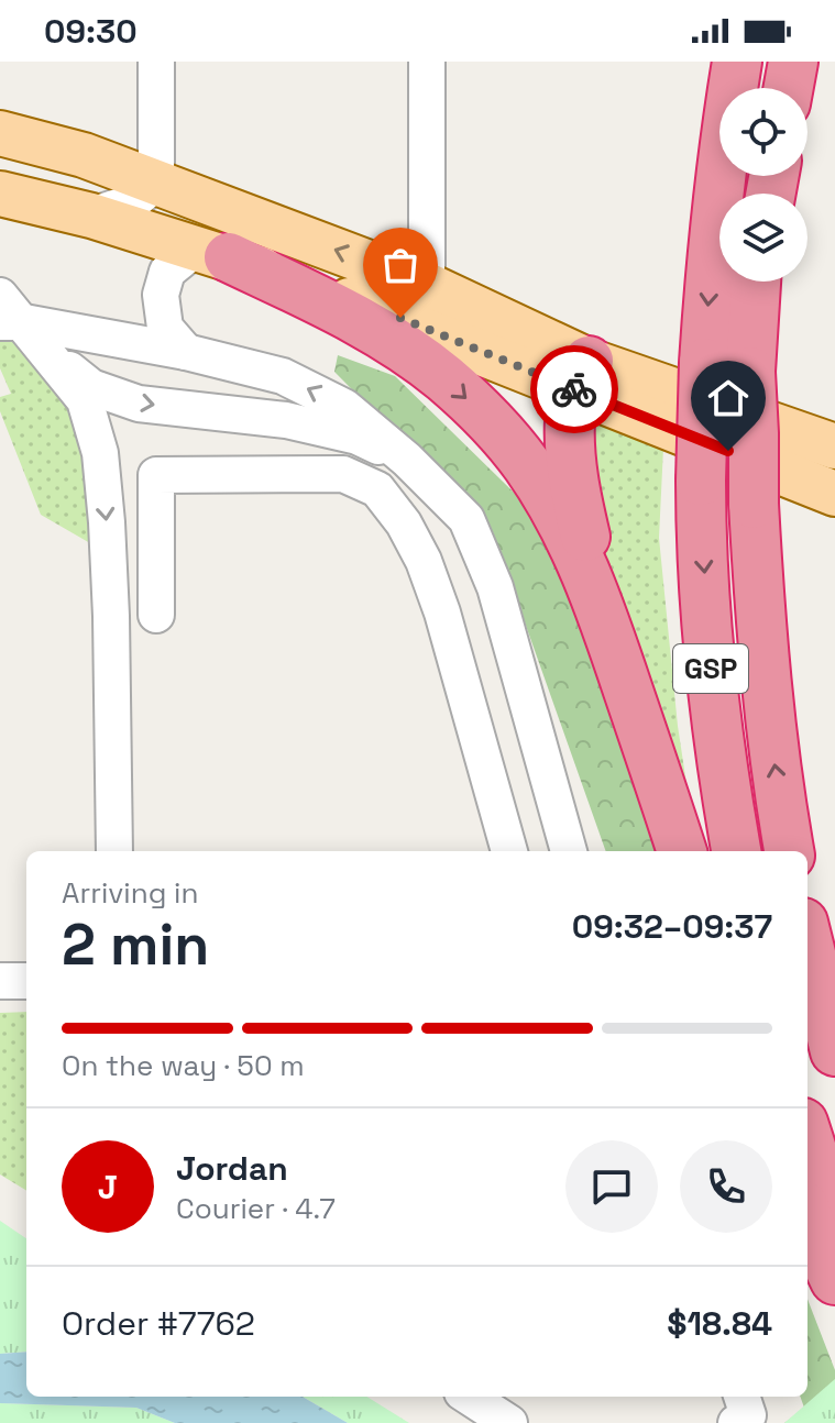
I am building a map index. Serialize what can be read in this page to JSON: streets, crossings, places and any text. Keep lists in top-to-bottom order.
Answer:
{
  "streets": {
    "highway": ["GSP"]
  },
  "page": {
    "status": "09:30",
    "heading": ["2 min", "Arriving in", "09:32–09:37"],
    "panel": [
      "Jordan",
      "Courier · 4.7",
      "Order #7762",
      "$18.84"
    ],
    "bar": "On the way · 50 m",
    "round": "J"
  }
}
